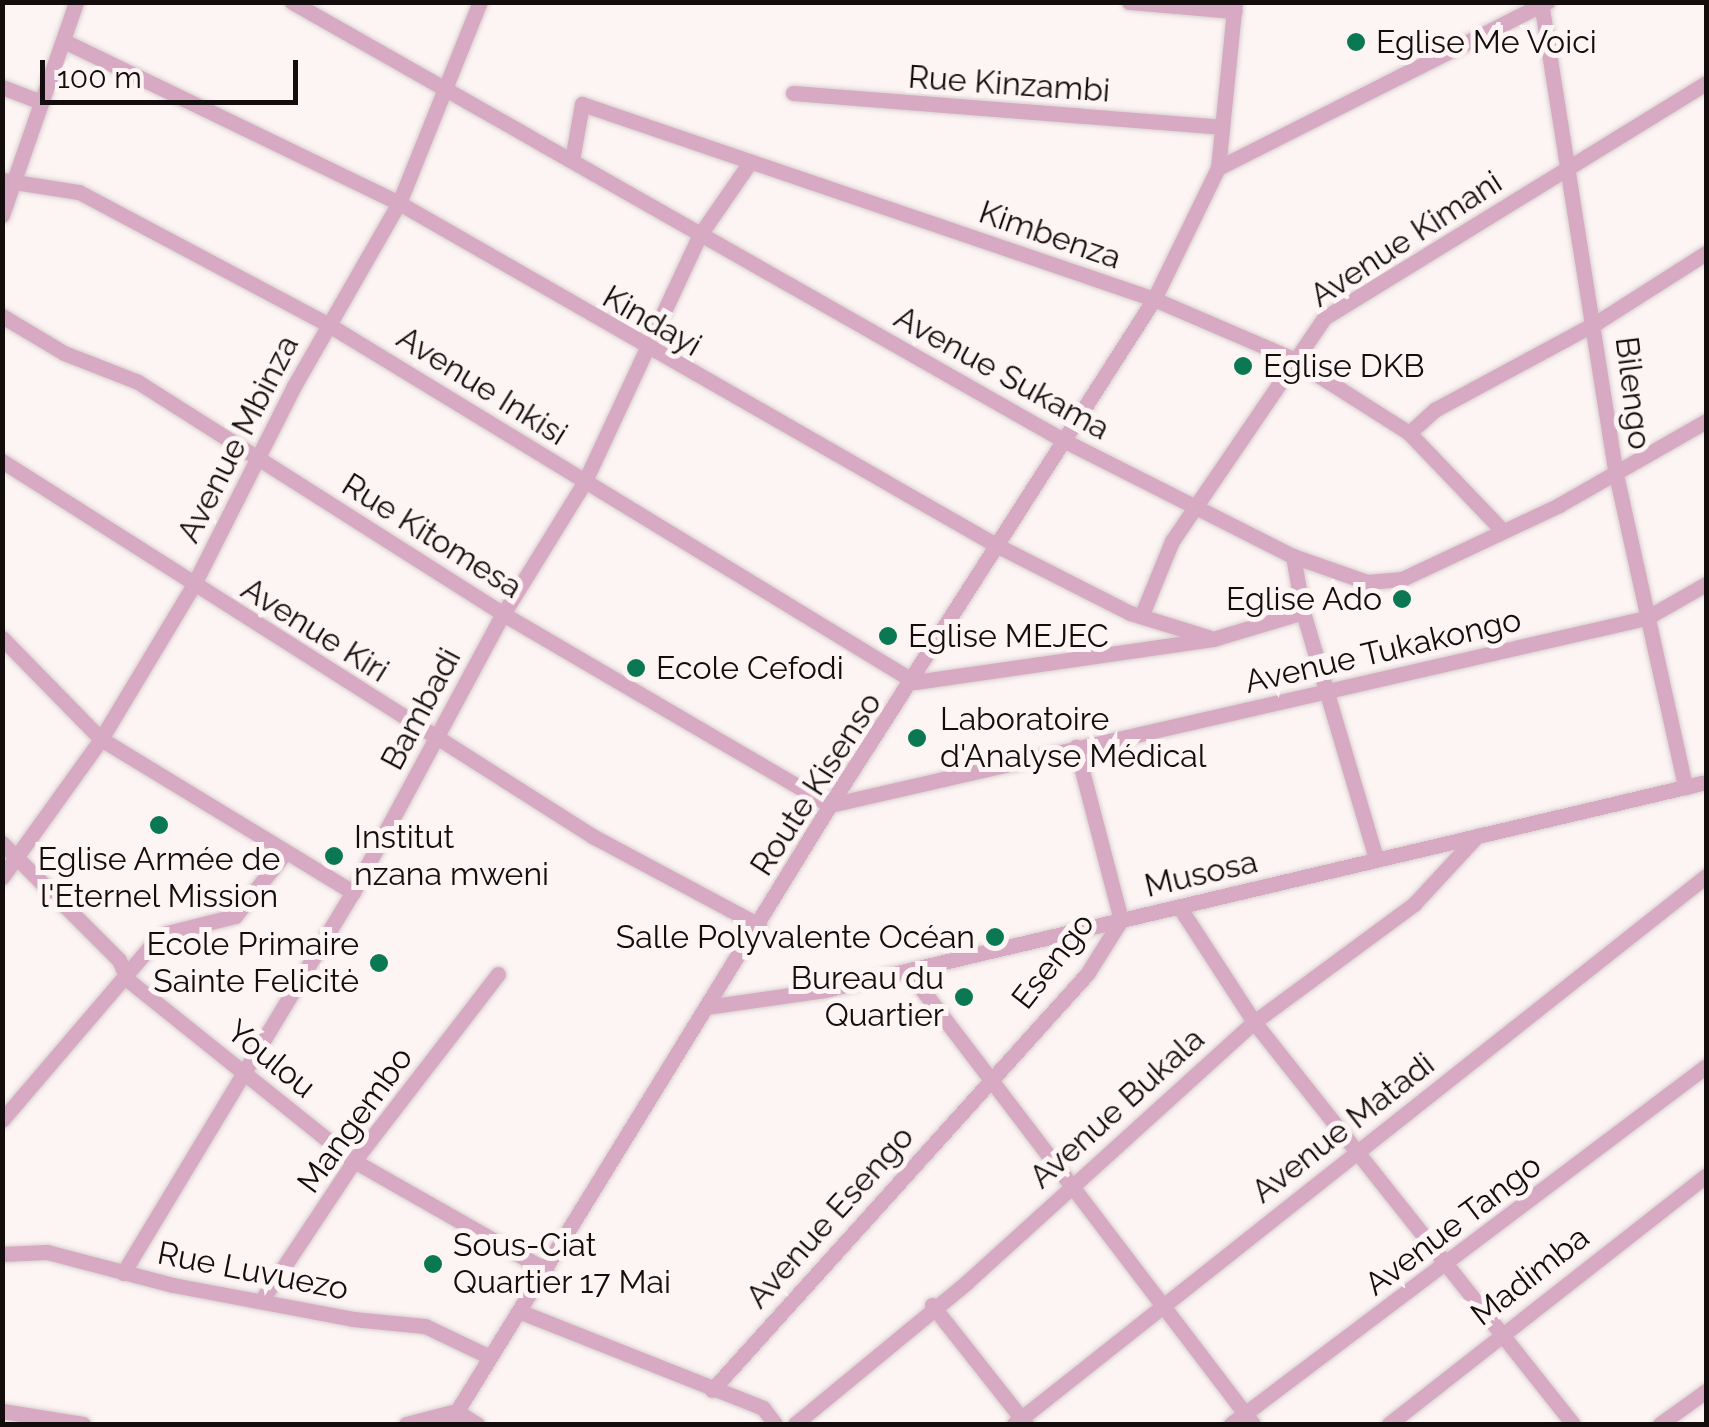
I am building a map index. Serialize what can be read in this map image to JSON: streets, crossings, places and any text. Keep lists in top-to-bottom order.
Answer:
{
  "streets": {
    "street": [
      "Rue Kinzambi",
      "Kimbenza",
      "Avenue Kimani",
      "Kindayi",
      "Avenue Sukama",
      "Avenue Inkisi",
      "Bilengo",
      "Avenue Mbinza",
      "Rue Kitomesa",
      "Avenue Kiri",
      "Avenue Tukakongo",
      "Bambadi",
      "Route Kisenso",
      "Musosa",
      "Esengo",
      "Youlou",
      "Avenue Bukala",
      "Mangembo",
      "Avenue Matadi",
      "Avenue Esengo",
      "Avenue Tango",
      "Rue Luvuezo",
      "Madimba"
    ]
  },
  "crossings": [
    ["Rue Kinzambi", "Route Kisenso"],
    ["Kimbenza", "Avenue Kimani"],
    ["Kimbenza", "Avenue Sukama"],
    ["Kimbenza", "Bambadi"],
    ["Kimbenza", "Route Kisenso"],
    ["Avenue Kimani", "Kindayi"],
    ["Avenue Kimani", "Avenue Sukama"],
    ["Avenue Kimani", "Bilengo"],
    ["Kindayi", "Avenue Mbinza"],
    ["Kindayi", "Bambadi"],
    ["Kindayi", "Route Kisenso"],
    ["Avenue Sukama", "Bilengo"],
    ["Avenue Sukama", "Avenue Mbinza"],
    ["Avenue Sukama", "Bambadi"],
    ["Avenue Sukama", "Route Kisenso"],
    ["Avenue Inkisi", "Avenue Mbinza"],
    ["Avenue Inkisi", "Bambadi"],
    ["Avenue Inkisi", "Route Kisenso"],
    ["Bilengo", "Avenue Tukakongo"],
    ["Bilengo", "Musosa"],
    ["Avenue Mbinza", "Rue Kitomesa"],
    ["Avenue Mbinza", "Avenue Kiri"],
    ["Avenue Mbinza", "Youlou"],
    ["Rue Kitomesa", "Avenue Tukakongo"],
    ["Rue Kitomesa", "Bambadi"],
    ["Rue Kitomesa", "Route Kisenso"],
    ["Avenue Kiri", "Bambadi"],
    ["Avenue Kiri", "Route Kisenso"],
    ["Avenue Tukakongo", "Route Kisenso"],
    ["Avenue Tukakongo", "Esengo"],
    ["Bambadi", "Youlou"],
    ["Bambadi", "Rue Luvuezo"],
    ["Route Kisenso", "Musosa"],
    ["Route Kisenso", "Youlou"],
    ["Route Kisenso", "Rue Luvuezo"],
    ["Musosa", "Esengo"],
    ["Musosa", "Avenue Bukala"],
    ["Esengo", "Avenue Esengo"],
    ["Youlou", "Mangembo"],
    ["Mangembo", "Rue Luvuezo"]
  ],
  "places": [
    "Eglise Me Voici",
    "Eglise DKB",
    "Eglise Ado",
    "Eglise MEJEC",
    "Ecole Cefodi",
    "Laboratoire d'Analyse Médical",
    "Eglise Armée de l'Eternel Mission",
    "Institut nzana mweni",
    "Salle Polyvalente Océan",
    "Ecole Primaire Sainte Felicitė",
    "Bureau du Quartier",
    "Sous-Ciat Quartier 17 Mai"
  ],
  "scale_bar": "100 m"
}
